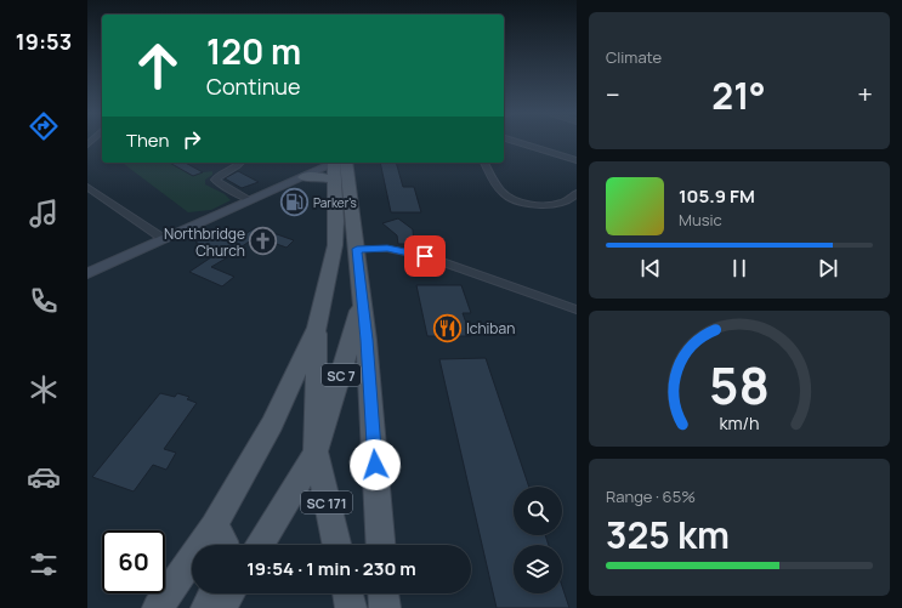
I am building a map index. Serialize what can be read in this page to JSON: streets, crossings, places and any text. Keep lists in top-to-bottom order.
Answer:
{
  "streets": {
    "main road": ["SC 7", "SC 171"]
  },
  "crossings": [
    ["SC 7", "SC 171"]
  ],
  "places": {
    "fuel station": ["Parker's"],
    "church": ["Northbridge Church"],
    "restaurant": ["Ichiban"]
  },
  "page": {
    "tabs": "19:53",
    "tile": [
      "Climate",
      ["Range · 65%", "325 km"]
    ],
    "turn": ["120 m", "Continue"],
    "heat": ["−", "21°", "+"],
    "then": "Then",
    "song": ["105.9 FM", "Music"],
    "limit": "60",
    "trip": "19:54 · 1 min · 230 m",
    "gauge": ["58", "km/h"]
  }
}
